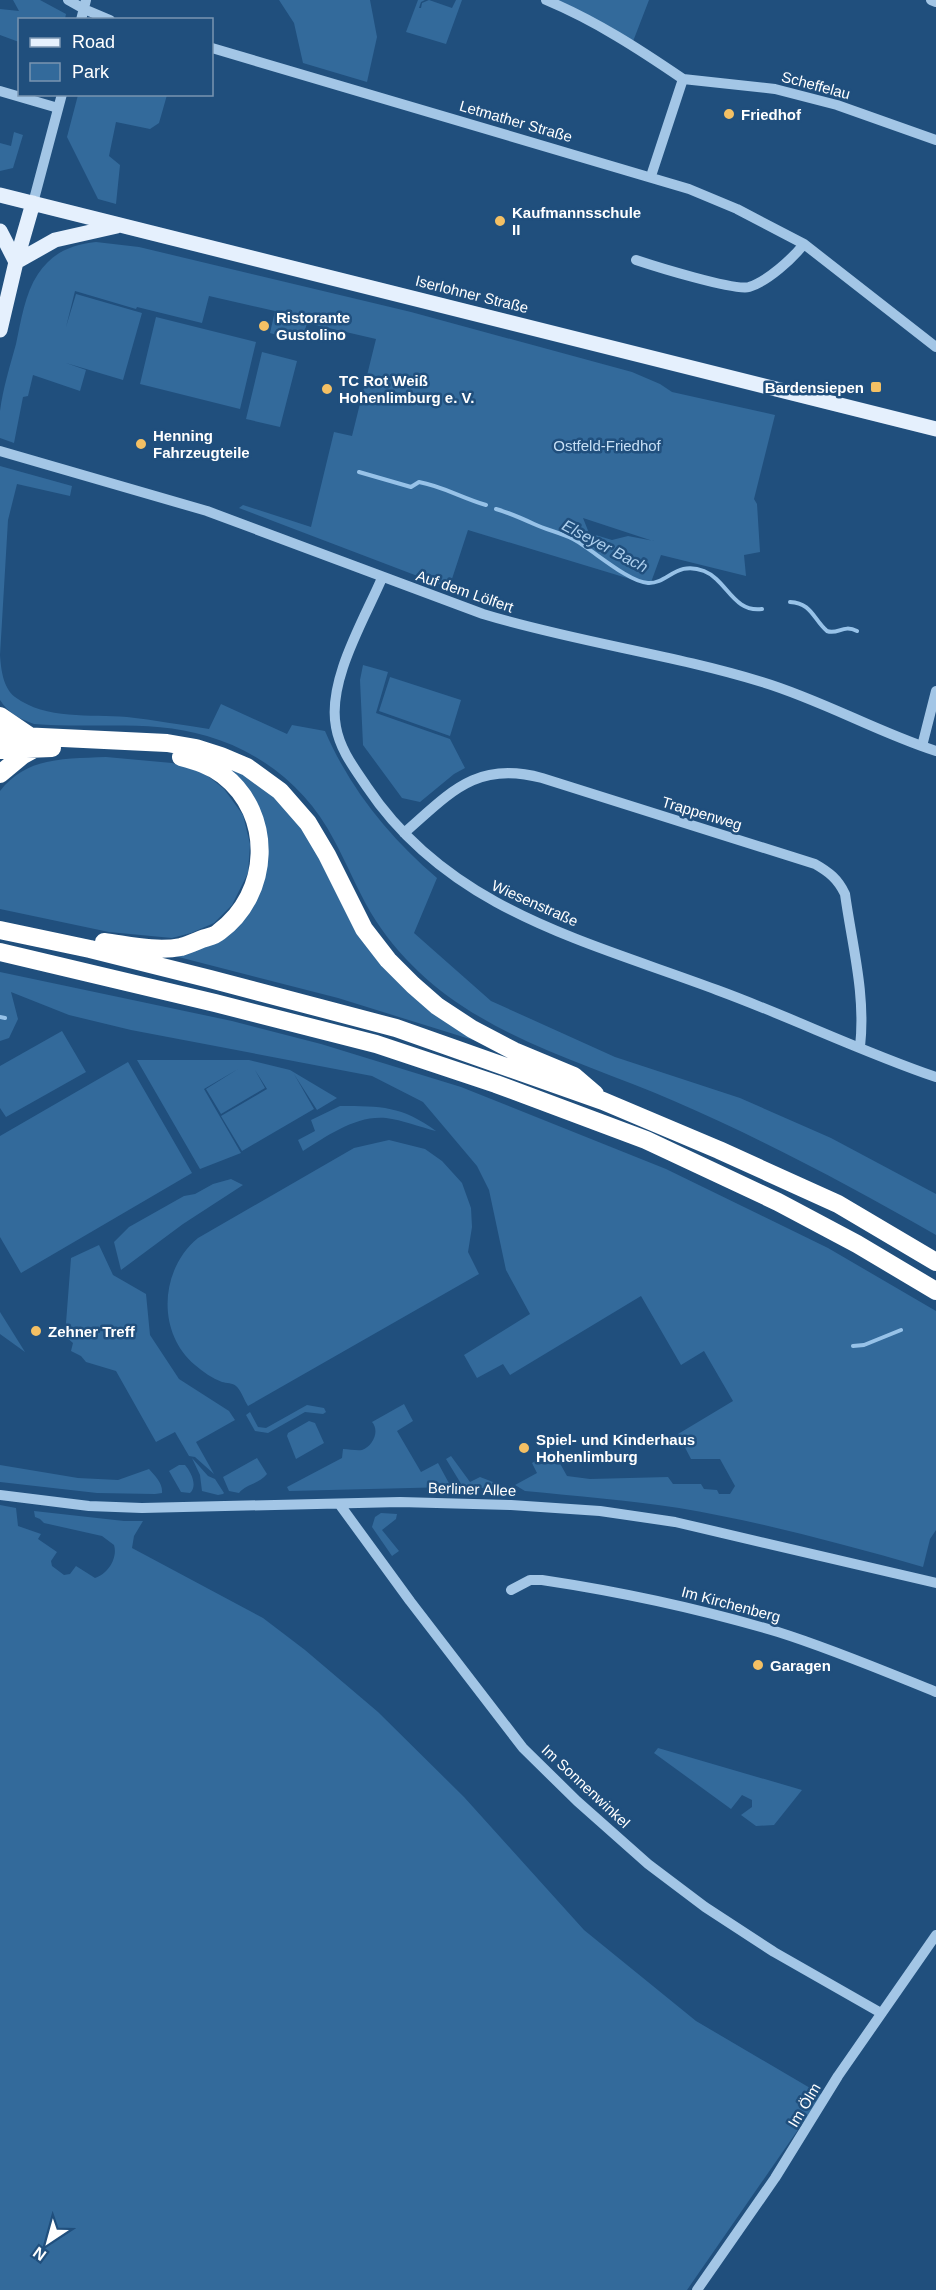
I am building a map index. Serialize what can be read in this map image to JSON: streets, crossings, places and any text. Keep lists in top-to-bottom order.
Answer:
{
  "streets": {
    "main road": ["Iserlohner Straße"],
    "street": [
      "Scheffelau",
      "Letmather Straße",
      "Auf dem Lölfert",
      "Trappenweg",
      "Wiesenstraße",
      "Berliner Allee",
      "Im Kirchenberg",
      "Im Sonnenwinkel",
      "Im Ölm"
    ]
  },
  "crossings": [
    ["Auf dem Lölfert", "Wiesenstraße"],
    ["Trappenweg", "Wiesenstraße"],
    ["Berliner Allee", "Im Sonnenwinkel"],
    ["Im Sonnenwinkel", "Im Ölm"]
  ],
  "water": ["Elseyer Bach"],
  "parks": ["Ostfeld-Friedhof"],
  "places": {
    "other": [
      "Friedhof",
      "Kaufmannsschule II",
      "Ristorante Gustolino",
      "TC Rot Weiß Hohenlimburg e. V.",
      "Henning Fahrzeugteile",
      "Zehner Treff",
      "Spiel- und Kinderhaus Hohenlimburg",
      "Garagen"
    ],
    "transit": ["Bardensiepen"]
  },
  "legend": ["Road", "Park"],
  "north": "bottom left"
}
